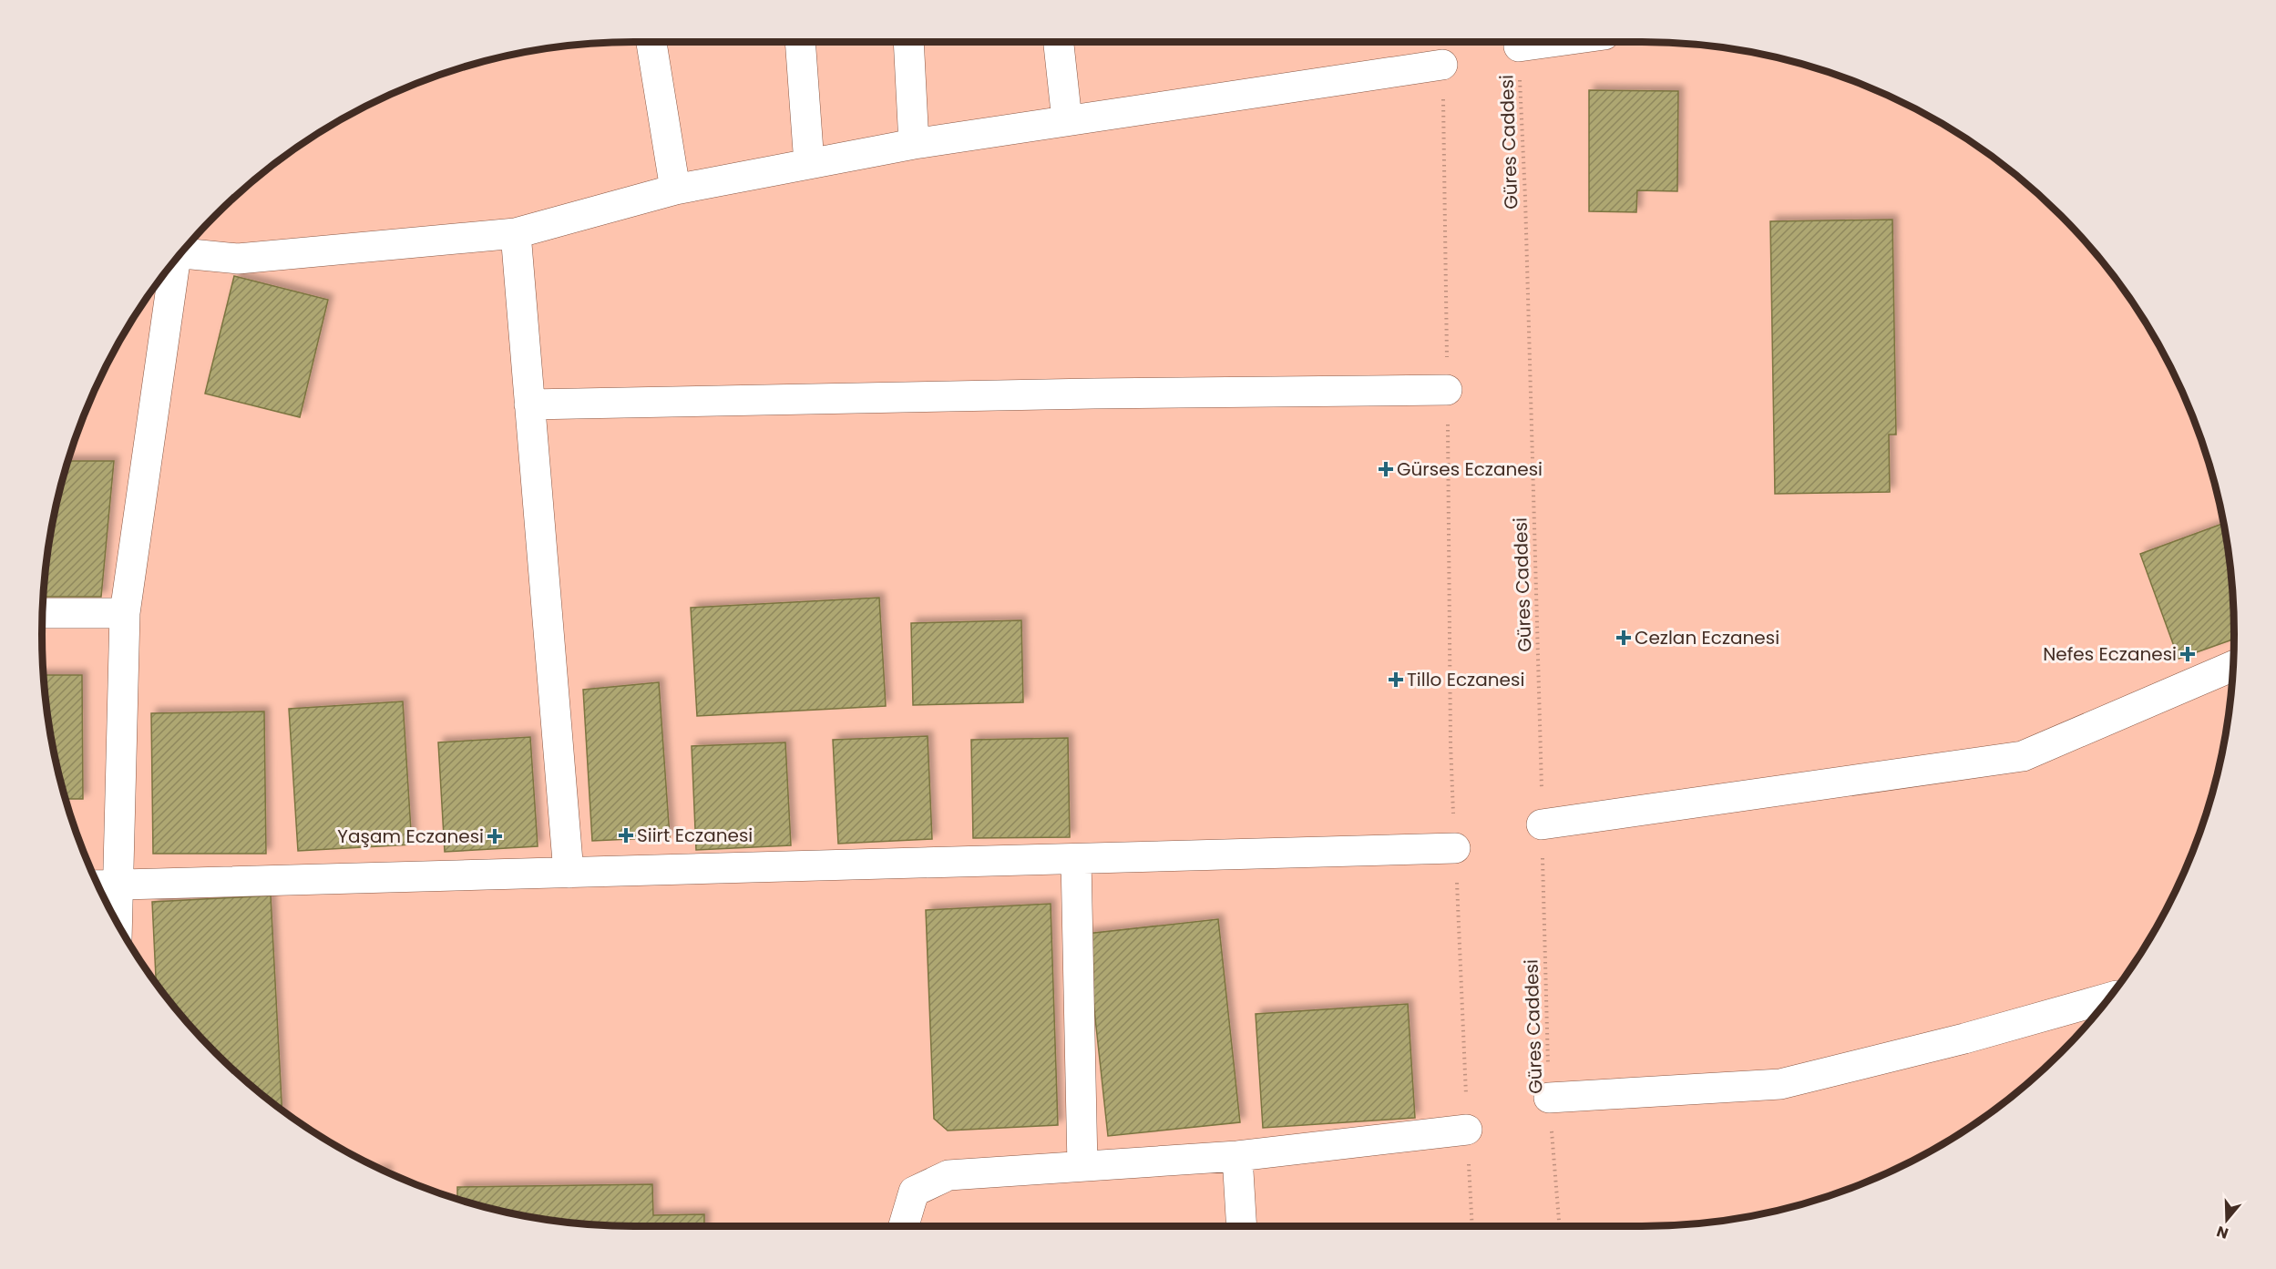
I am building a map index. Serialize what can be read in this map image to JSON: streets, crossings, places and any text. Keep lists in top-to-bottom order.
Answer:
{
  "streets": {
    "path": ["Güres Caddesi"]
  },
  "places": {
    "health": [
      "Gürses Eczanesi",
      "Cezlan Eczanesi",
      "Nefes Eczanesi",
      "Tillo Eczanesi",
      "Siirt Eczanesi",
      "Yaşam Eczanesi"
    ]
  },
  "north": "bottom"
}
